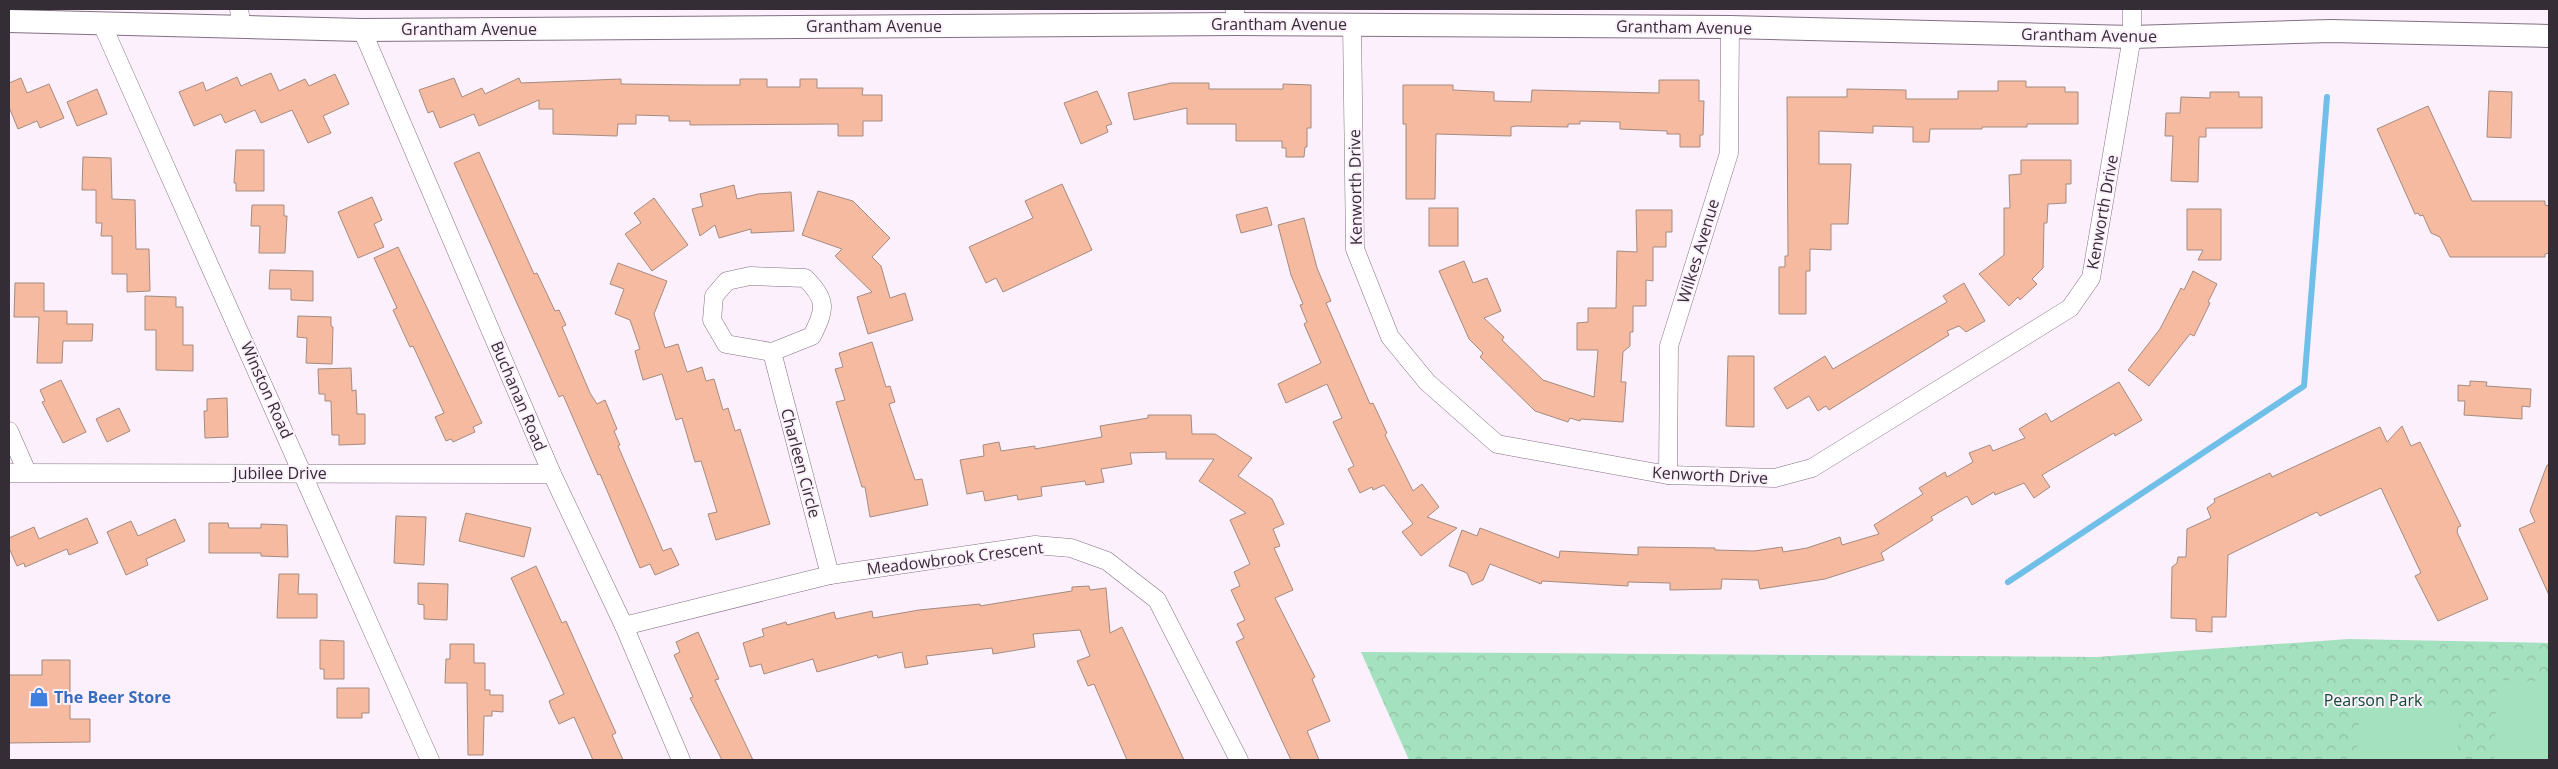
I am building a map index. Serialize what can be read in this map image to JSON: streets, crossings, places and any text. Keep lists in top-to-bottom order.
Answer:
{
  "streets": {
    "street": [
      "Grantham Avenue",
      "Kenworth Drive",
      "Wilkes Avenue",
      "Winston Road",
      "Buchanan Road",
      "Charleen Circle",
      "Jubilee Drive",
      "Meadowbrook Crescent"
    ]
  },
  "crossings": [
    ["Grantham Avenue", "Kenworth Drive"],
    ["Grantham Avenue", "Wilkes Avenue"],
    ["Grantham Avenue", "Winston Road"],
    ["Grantham Avenue", "Buchanan Road"],
    ["Kenworth Drive", "Wilkes Avenue"],
    ["Winston Road", "Jubilee Drive"],
    ["Buchanan Road", "Jubilee Drive"],
    ["Buchanan Road", "Meadowbrook Crescent"],
    ["Charleen Circle", "Meadowbrook Crescent"]
  ],
  "parks": ["Pearson Park"],
  "places": {
    "shop": ["The Beer Store"]
  }
}
